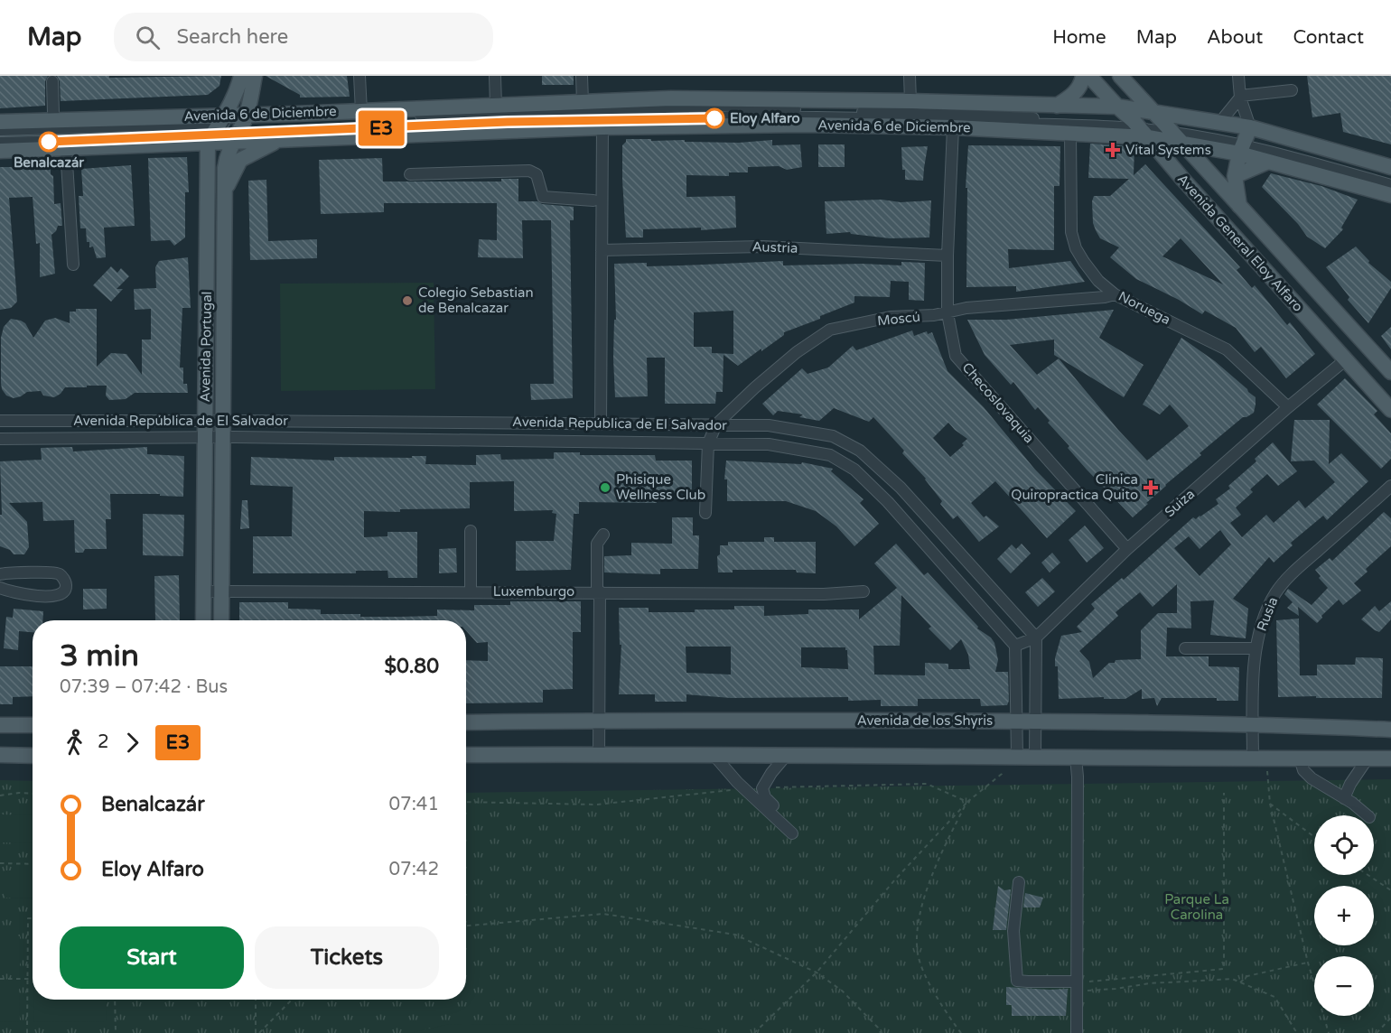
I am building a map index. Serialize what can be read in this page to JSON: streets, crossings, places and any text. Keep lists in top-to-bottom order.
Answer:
{
  "streets": {
    "main road": [
      "Avenida 6 de Diciembre",
      "Avenida General Eloy Alfaro",
      "Avenida Portugal",
      "Avenida de los Shyris"
    ],
    "street": [
      "Austria",
      "Noruega",
      "Moscú",
      "Checoslovaquia",
      "Avenida República de El Salvador",
      "Suiza",
      "Luxemburgo",
      "Rusia"
    ]
  },
  "crossings": [
    ["Avenida 6 de Diciembre", "Avenida General Eloy Alfaro"],
    ["Avenida 6 de Diciembre", "Noruega"],
    ["Avenida 6 de Diciembre", "Avenida Portugal"],
    ["Avenida 6 de Diciembre", "Checoslovaquia"],
    ["Avenida General Eloy Alfaro", "Suiza"],
    ["Austria", "Checoslovaquia"],
    ["Noruega", "Moscú"],
    ["Noruega", "Suiza"],
    ["Moscú", "Checoslovaquia"],
    ["Moscú", "Avenida República de El Salvador"],
    ["Avenida Portugal", "Avenida República de El Salvador"],
    ["Avenida Portugal", "Luxemburgo"],
    ["Checoslovaquia", "Suiza"],
    ["Avenida República de El Salvador", "Suiza"],
    ["Rusia", "Avenida de los Shyris"]
  ],
  "parks": ["Parque La Carolina"],
  "places": {
    "other": [
      "Eloy Alfaro",
      "Benalcazár",
      "Colegio Sebastian de Benalcazar",
      "Phisique Wellness Club"
    ],
    "health": ["Vital Systems", "Clinica Quiropractica Quito"]
  },
  "lines": ["bus line E3"],
  "page": {
    "header": "Map",
    "search": "Search here",
    "nav": [
      "Home",
      "Map",
      "About",
      "Contact"
    ],
    "on_map": "E3",
    "heading": ["3 min", "07:39 – 07:42 · Bus", "$0.80"],
    "legs": ["2", "E3"],
    "list": [
      {
        "name": "Benalcazár",
        "value": "07:41"
      },
      {
        "name": "Eloy Alfaro",
        "value": "07:42"
      }
    ],
    "map_buttons": ["+", "−"],
    "buttons": ["Start", "Tickets"]
  }
}
